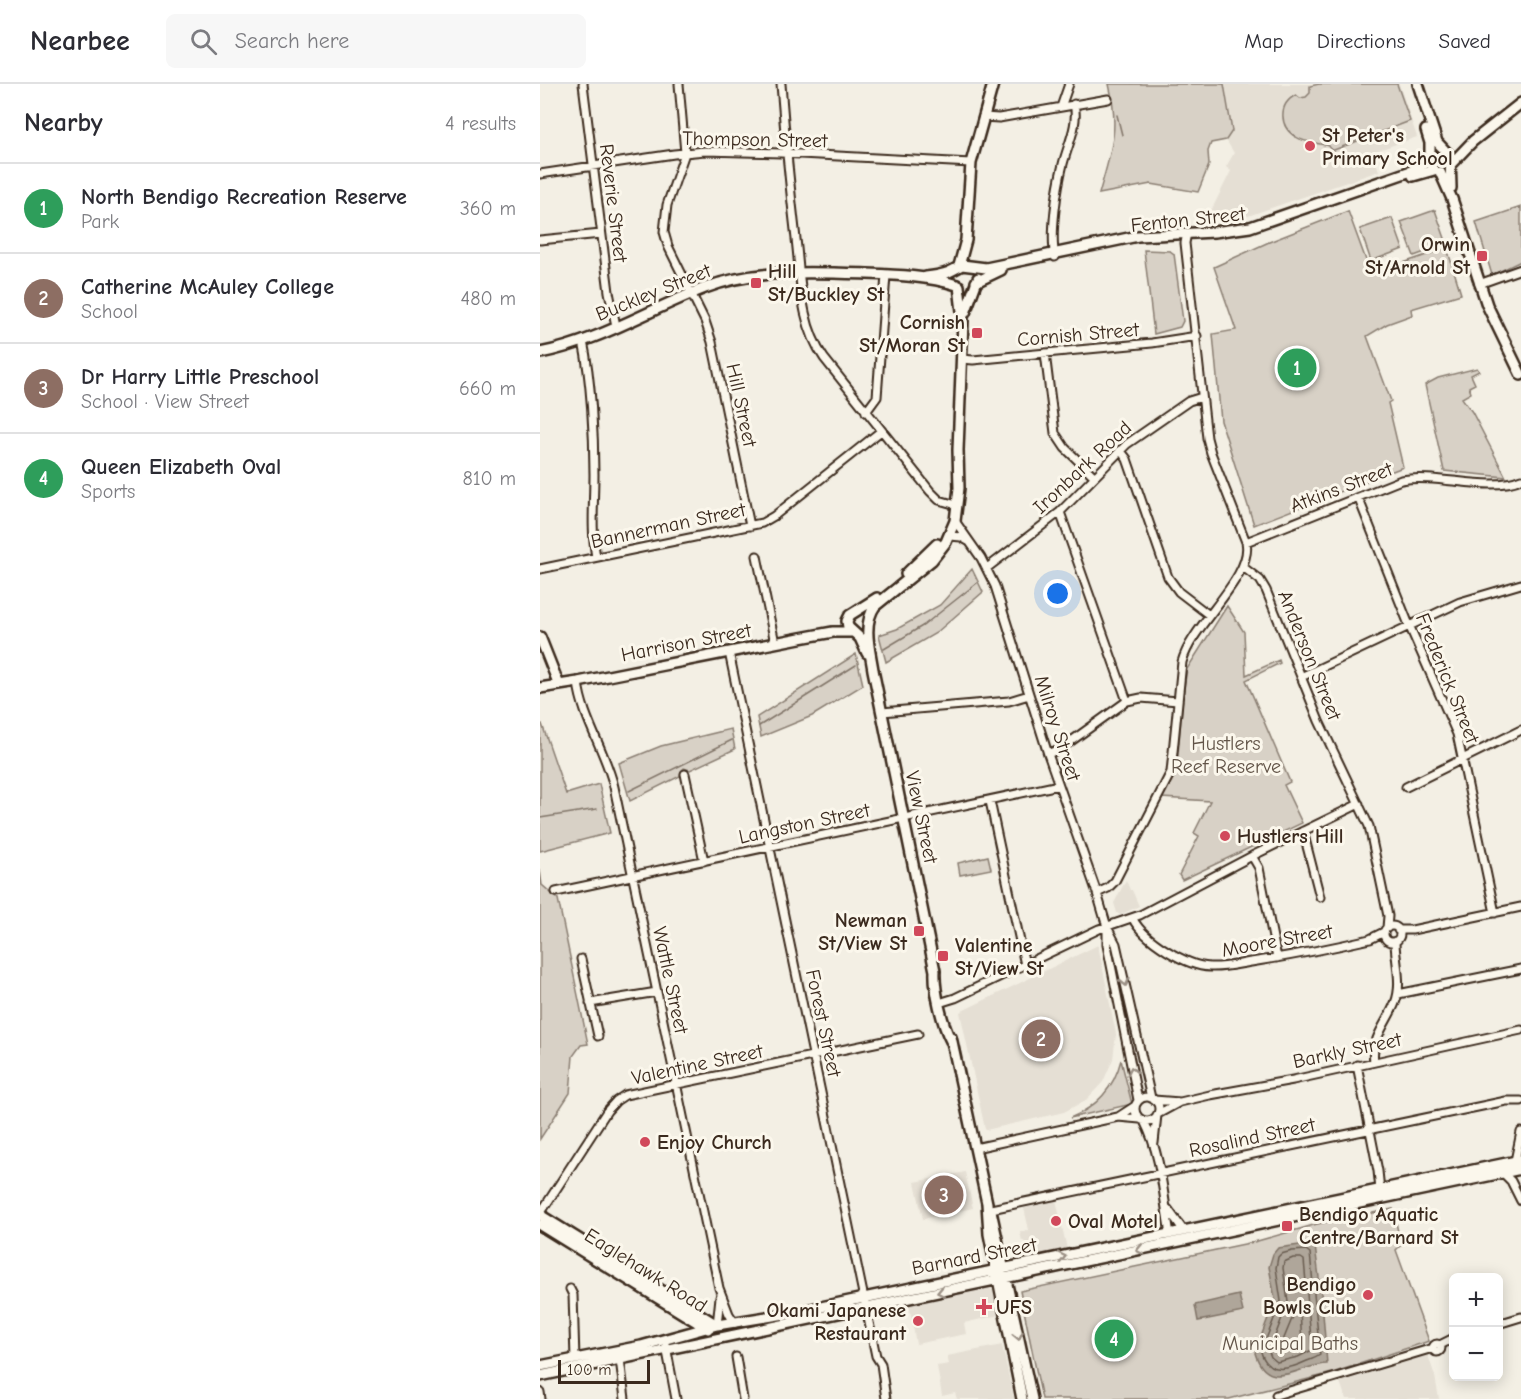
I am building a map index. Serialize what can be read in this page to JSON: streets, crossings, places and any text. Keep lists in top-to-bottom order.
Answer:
{
  "streets": {
    "street": [
      "Thompson Street",
      "Reverie Street",
      "Fenton Street",
      "Buckley Street",
      "Cornish Street",
      "Hill Street",
      "Ironbark Road",
      "Atkins Street",
      "Bannerman Street",
      "Harrison Street",
      "Anderson Street",
      "Frederick Street",
      "Milroy Street",
      "View Street",
      "Langston Street",
      "Moore Street",
      "Wattle Street",
      "Forest Street",
      "Barkly Street",
      "Valentine Street",
      "Rosalind Street",
      "Barnard Street",
      "Eaglehawk Road"
    ]
  },
  "crossings": [
    ["Thompson Street", "Reverie Street"],
    ["Thompson Street", "Hill Street"],
    ["Reverie Street", "Buckley Street"],
    ["Fenton Street", "Buckley Street"],
    ["Buckley Street", "Hill Street"],
    ["Hill Street", "Bannerman Street"],
    ["Ironbark Road", "Milroy Street"],
    ["Atkins Street", "Frederick Street"],
    ["Harrison Street", "View Street"],
    ["Harrison Street", "Wattle Street"],
    ["Harrison Street", "Forest Street"],
    ["Anderson Street", "Moore Street"],
    ["Milroy Street", "Langston Street"],
    ["View Street", "Langston Street"],
    ["View Street", "Rosalind Street"],
    ["View Street", "Barnard Street"],
    ["Langston Street", "Wattle Street"],
    ["Langston Street", "Forest Street"],
    ["Wattle Street", "Valentine Street"],
    ["Wattle Street", "Barnard Street"],
    ["Wattle Street", "Eaglehawk Road"],
    ["Forest Street", "Valentine Street"],
    ["Forest Street", "Barnard Street"],
    ["Valentine Street", "Eaglehawk Road"],
    ["Barnard Street", "Eaglehawk Road"]
  ],
  "parks": ["Hustlers Reef Reserve", "Municipal Baths"],
  "places": {
    "other": [
      "St Peter's Primary School",
      "Hustlers Hill",
      "Enjoy Church",
      "Oval Motel",
      "Bendigo Bowls Club",
      "Okami Japanese Restaurant"
    ],
    "transit": [
      "Orwin St/Arnold St",
      "Hill St/Buckley St",
      "Cornish St/Moran St",
      "Newman St/View St",
      "Valentine St/View St",
      "Bendigo Aquatic Centre/Barnard St"
    ],
    "health": ["UFS"]
  },
  "scale_bar": "100 m",
  "page": {
    "header": "Nearbee",
    "search": "Search here",
    "nav": ["Map", "Directions", "Saved"],
    "heading": ["Nearby", "4 results"],
    "list": [
      {
        "mark": "1",
        "name": "North Bendigo Recreation Reserve",
        "note": "Park",
        "value": "360 m"
      },
      {
        "mark": "2",
        "name": "Catherine McAuley College",
        "note": "School",
        "value": "480 m"
      },
      {
        "mark": "3",
        "name": "Dr Harry Little Preschool",
        "note": "School · View Street",
        "value": "660 m"
      },
      {
        "mark": "4",
        "name": "Queen Elizabeth Oval",
        "note": "Sports",
        "value": "810 m"
      }
    ],
    "pins": [
      "1",
      "2",
      "3",
      "4"
    ],
    "map_buttons": ["+", "−"],
    "scale": "100 m"
  }
}
